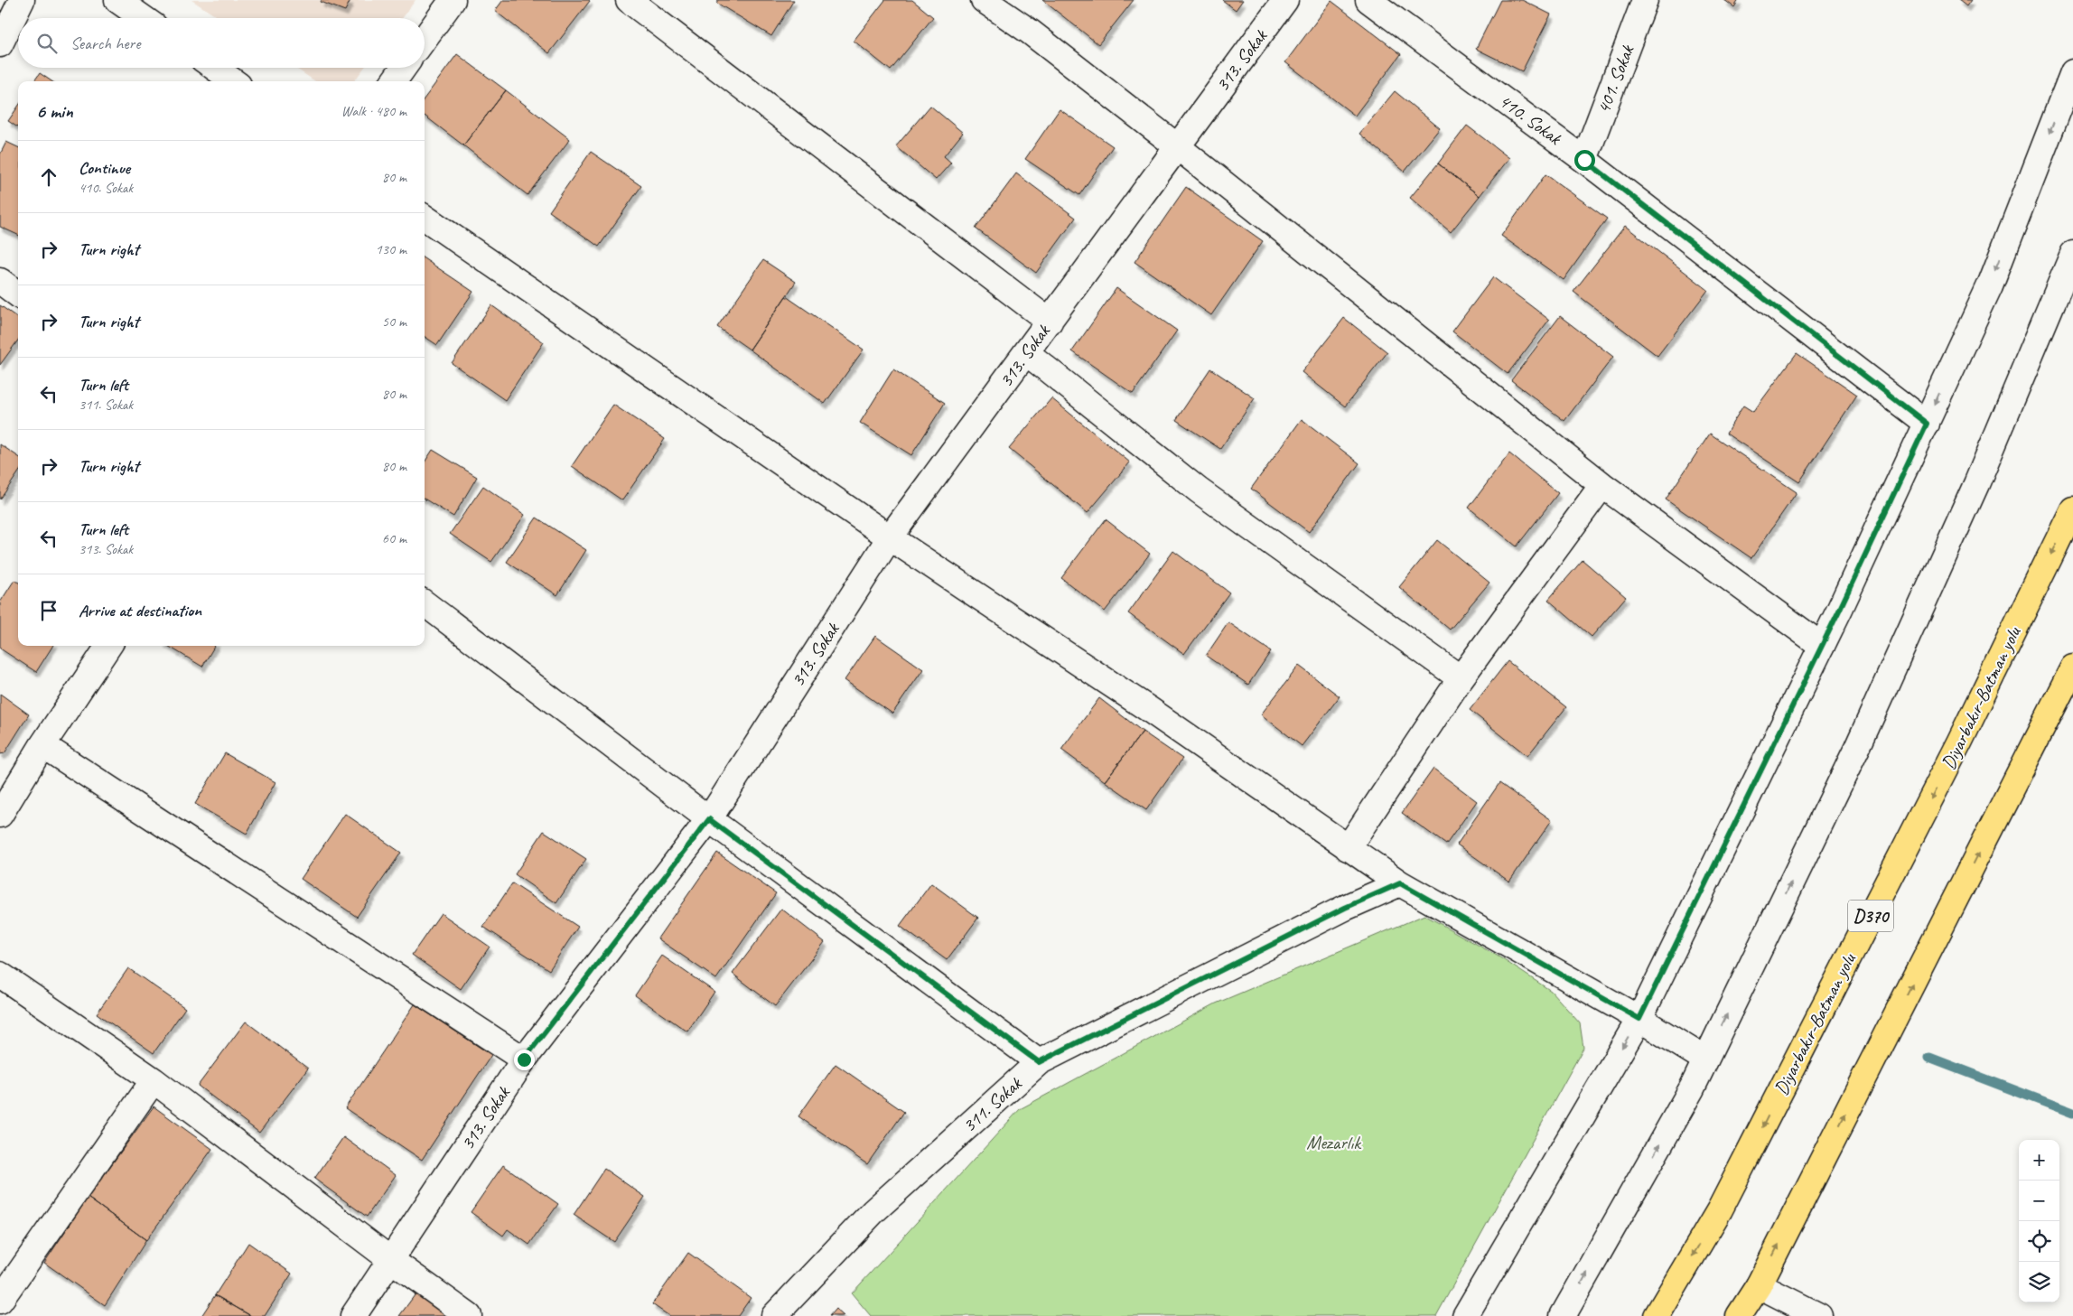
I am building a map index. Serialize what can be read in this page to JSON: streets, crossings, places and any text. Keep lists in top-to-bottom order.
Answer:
{
  "streets": {
    "highway": ["Diyarbakır-Batman yolu", "D370"],
    "street": [
      "313. Sokak",
      "401. Sokak",
      "410. Sokak",
      "311. Sokak"
    ]
  },
  "crossings": [
    ["401. Sokak", "410. Sokak"]
  ],
  "parks": ["Mezarlık"],
  "page": {
    "search": "Search here",
    "heading": ["6 min", "Walk · 480 m"],
    "list": [
      ["Continue", "410. Sokak", "80 m"],
      ["Turn right", "130 m"],
      ["Turn right", "50 m"],
      ["Turn left", "311. Sokak", "80 m"],
      ["Turn right", "80 m"],
      ["Turn left", "313. Sokak", "60 m"],
      "Arrive at destination"
    ],
    "map_buttons": ["+", "−"]
  }
}
